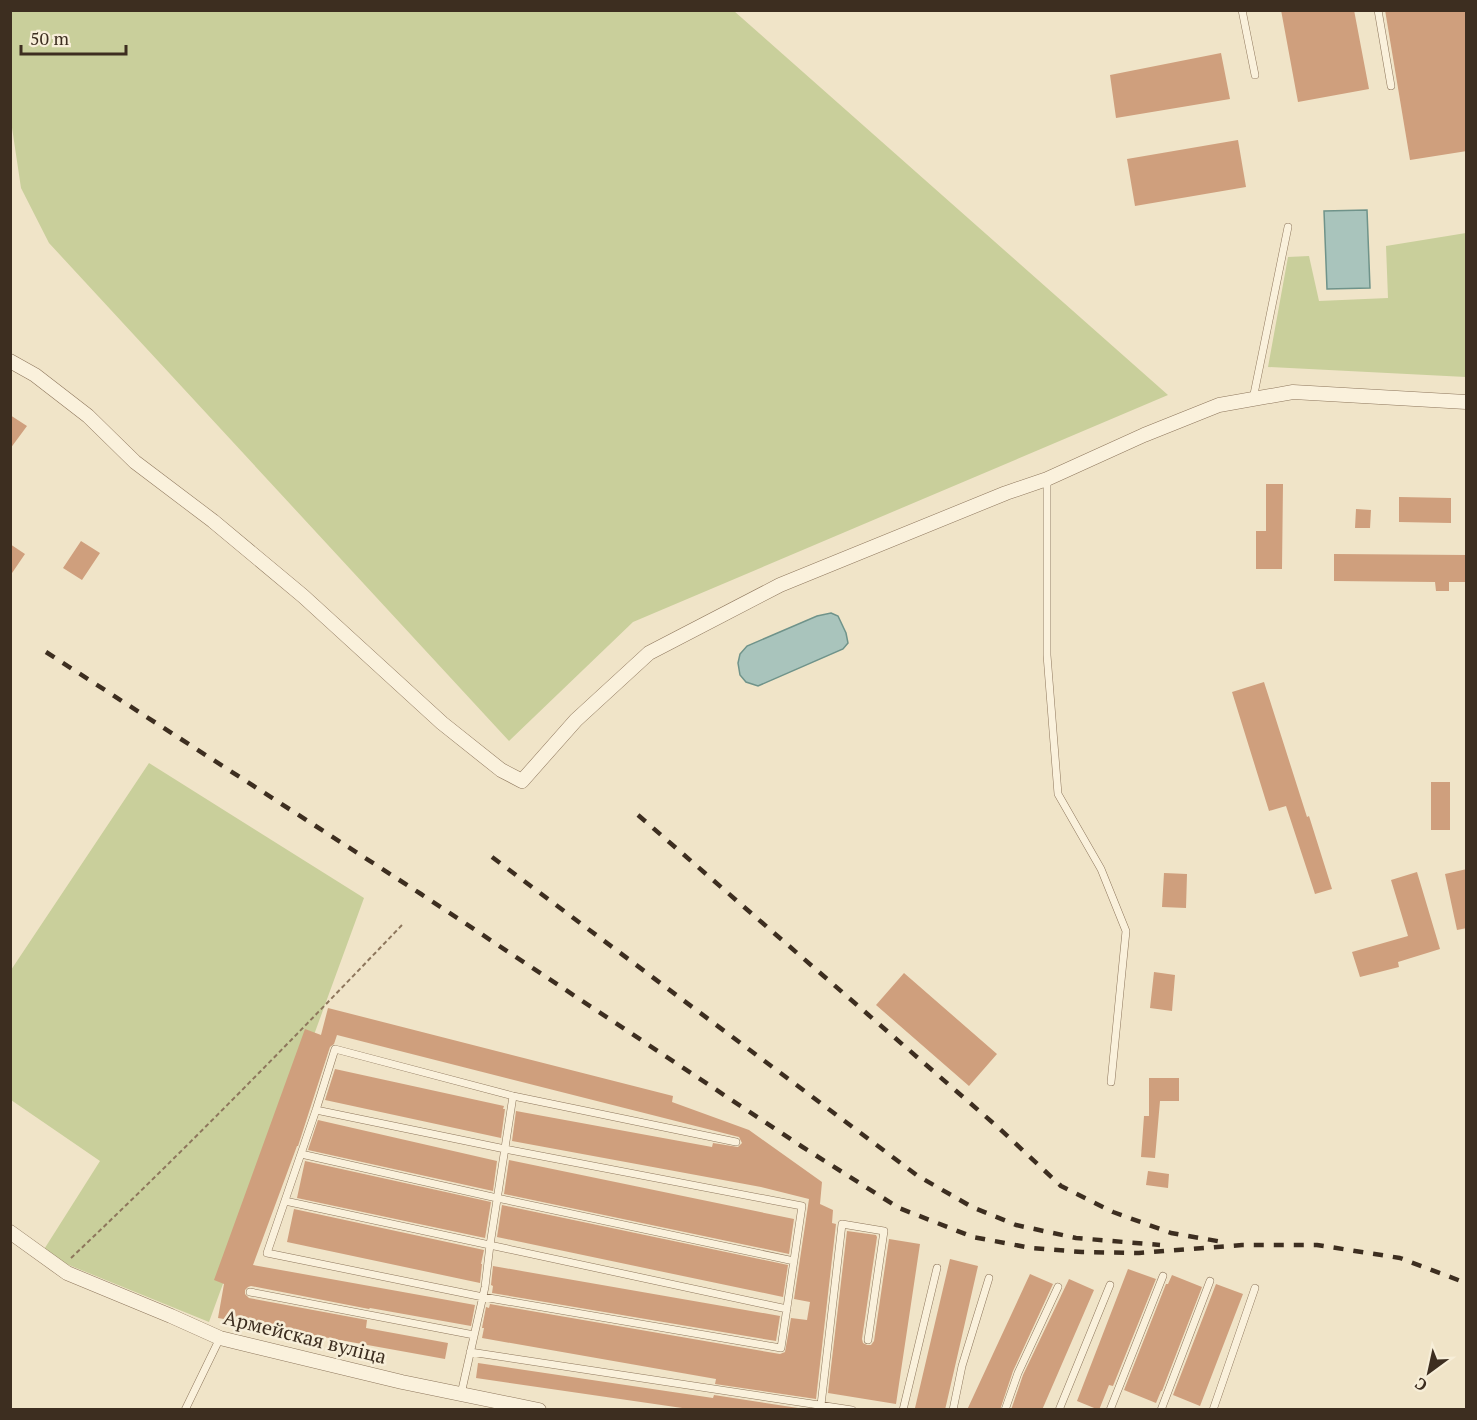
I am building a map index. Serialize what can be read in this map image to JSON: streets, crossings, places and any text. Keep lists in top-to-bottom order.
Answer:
{
  "streets": {
    "street": ["Армейская вуліца"]
  },
  "scale_bar": "50 m",
  "north": "bottom left"
}
